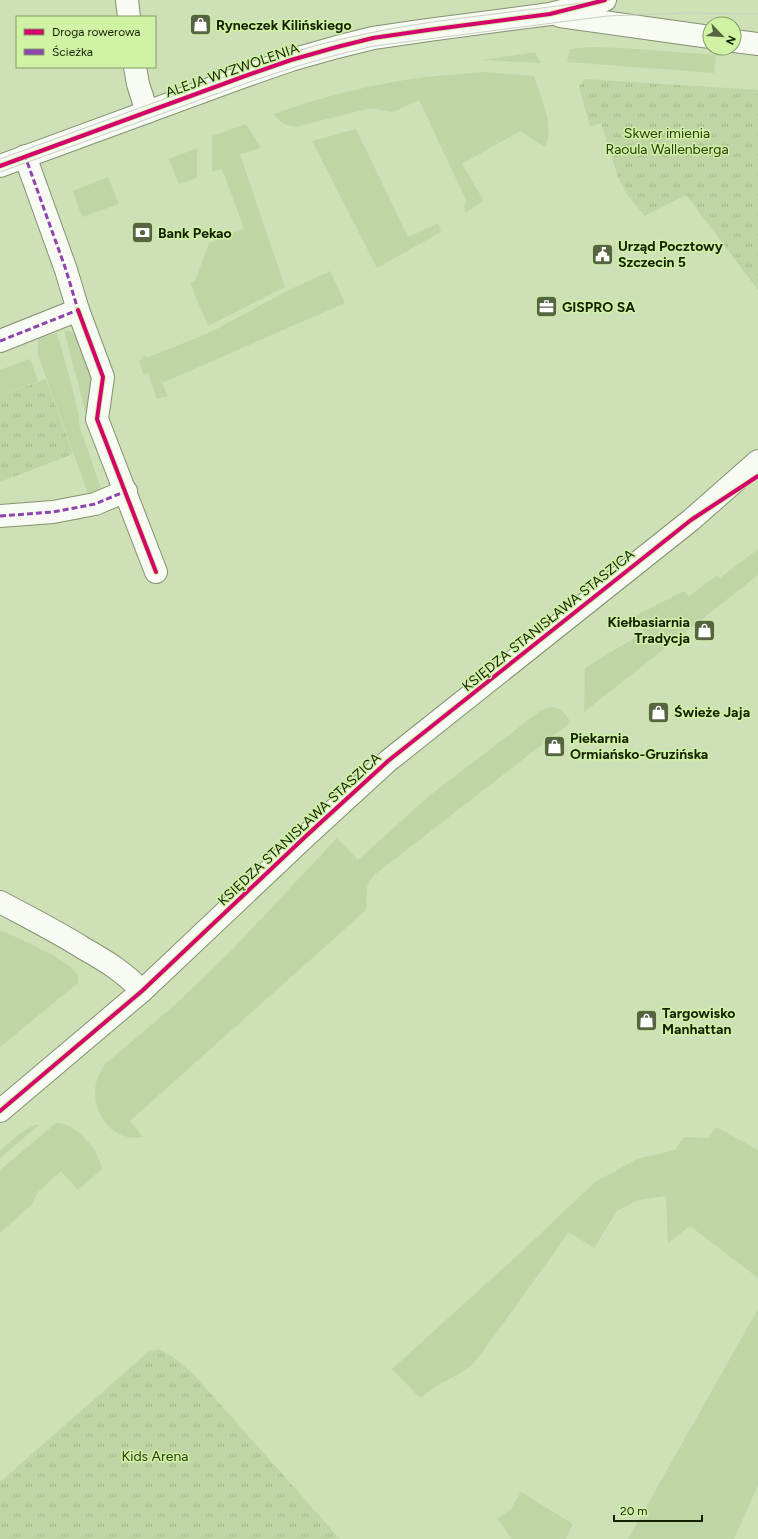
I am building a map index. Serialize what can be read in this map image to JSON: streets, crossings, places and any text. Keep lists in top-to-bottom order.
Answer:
{
  "streets": {
    "street": ["ALEJA WYZWOLENIA", "KSIĘDZA STANISŁAWA STASZICA"]
  },
  "parks": ["Skwer imienia Raoula Wallenberga", "Kids Arena"],
  "places": {
    "shop": [
      "Ryneczek Kilińskiego",
      "Kiełbasiarnia Tradycja",
      "Świeże Jaja",
      "Piekarnia Ormiańsko-Gruzińska",
      "Targowisko Manhattan"
    ],
    "bank": ["Bank Pekao"],
    "public building": ["Urząd Pocztowy Szczecin 5"],
    "office": ["GISPRO SA"]
  },
  "legend": ["Droga rowerowa", "Ścieżka"],
  "scale_bar": "20 m",
  "north": "bottom right"
}
